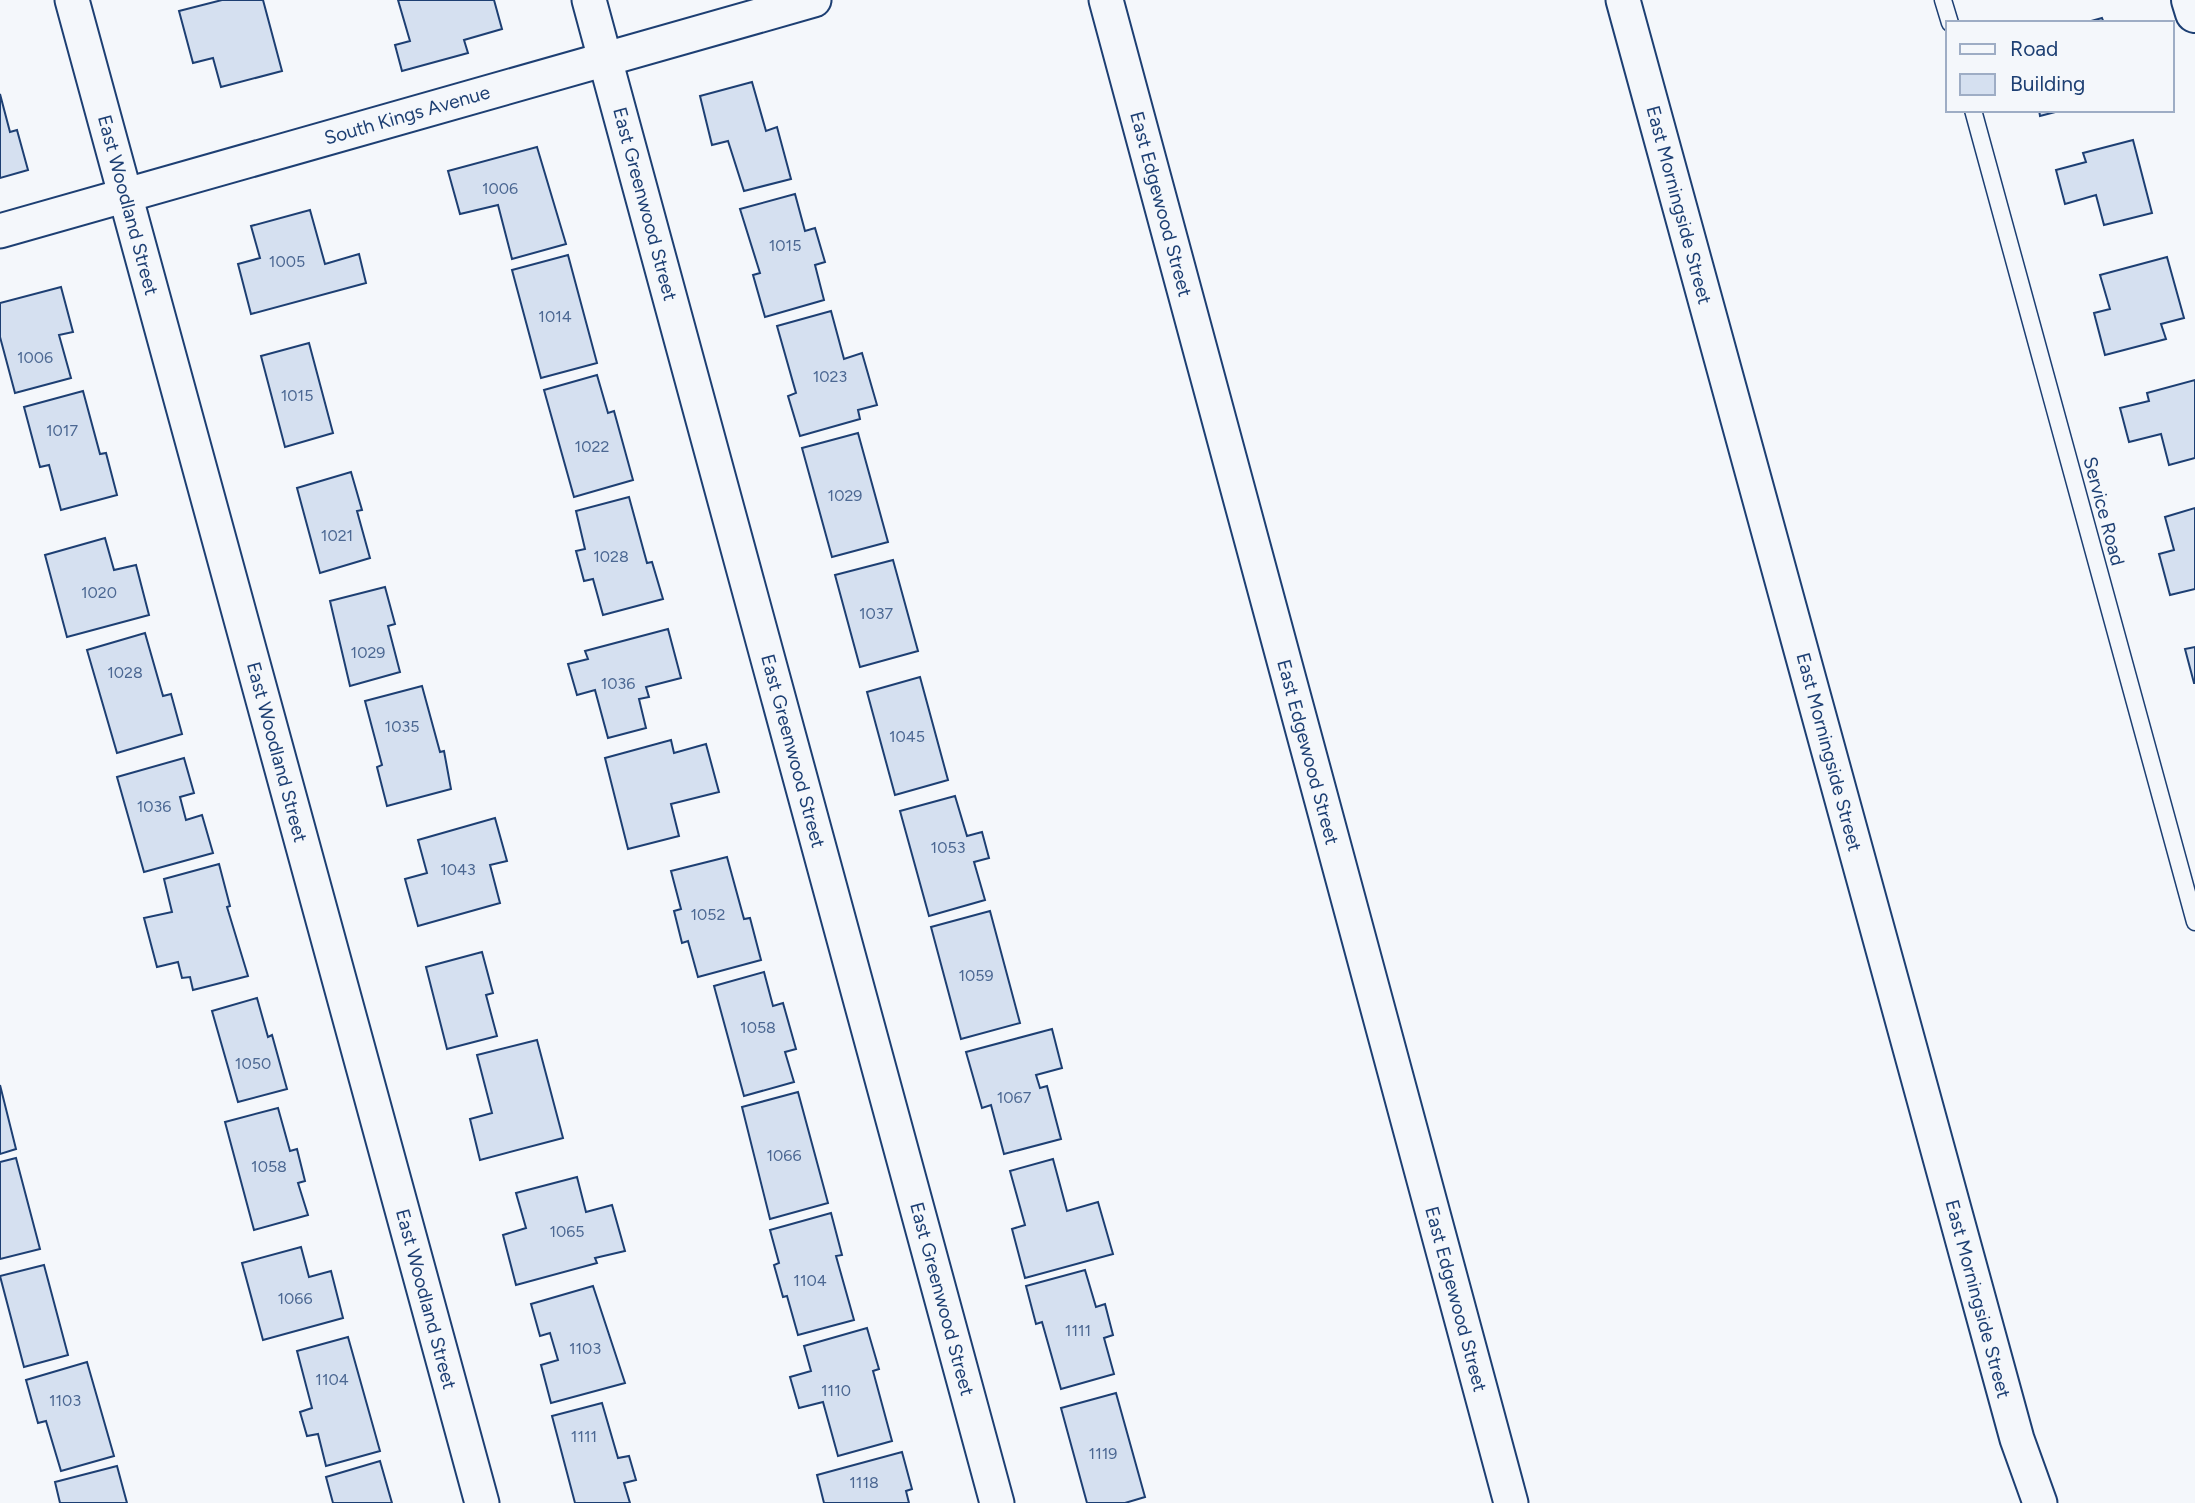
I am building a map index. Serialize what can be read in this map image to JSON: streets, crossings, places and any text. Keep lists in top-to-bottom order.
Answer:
{
  "streets": {
    "street": [
      "South Kings Avenue",
      "East Greenwood Street",
      "East Edgewood Street",
      "East Woodland Street",
      "East Morningside Street"
    ],
    "lane": ["Service Road"]
  },
  "crossings": [
    ["South Kings Avenue", "East Greenwood Street"],
    ["South Kings Avenue", "East Woodland Street"]
  ],
  "house_numbers": [
    "1006",
    "1015",
    "1005",
    "1014",
    "1006",
    "1023",
    "1015",
    "1017",
    "1022",
    "1029",
    "1021",
    "1028",
    "1020",
    "1037",
    "1029",
    "1028",
    "1036",
    "1035",
    "1045",
    "1036",
    "1053",
    "1043",
    "1052",
    "1059",
    "1058",
    "1050",
    "1067",
    "1066",
    "1058",
    "1065",
    "1104",
    "1066",
    "1111",
    "1103",
    "1104",
    "1110",
    "1103",
    "1111",
    "1119",
    "1118"
  ],
  "legend": ["Road", "Building"]
}
